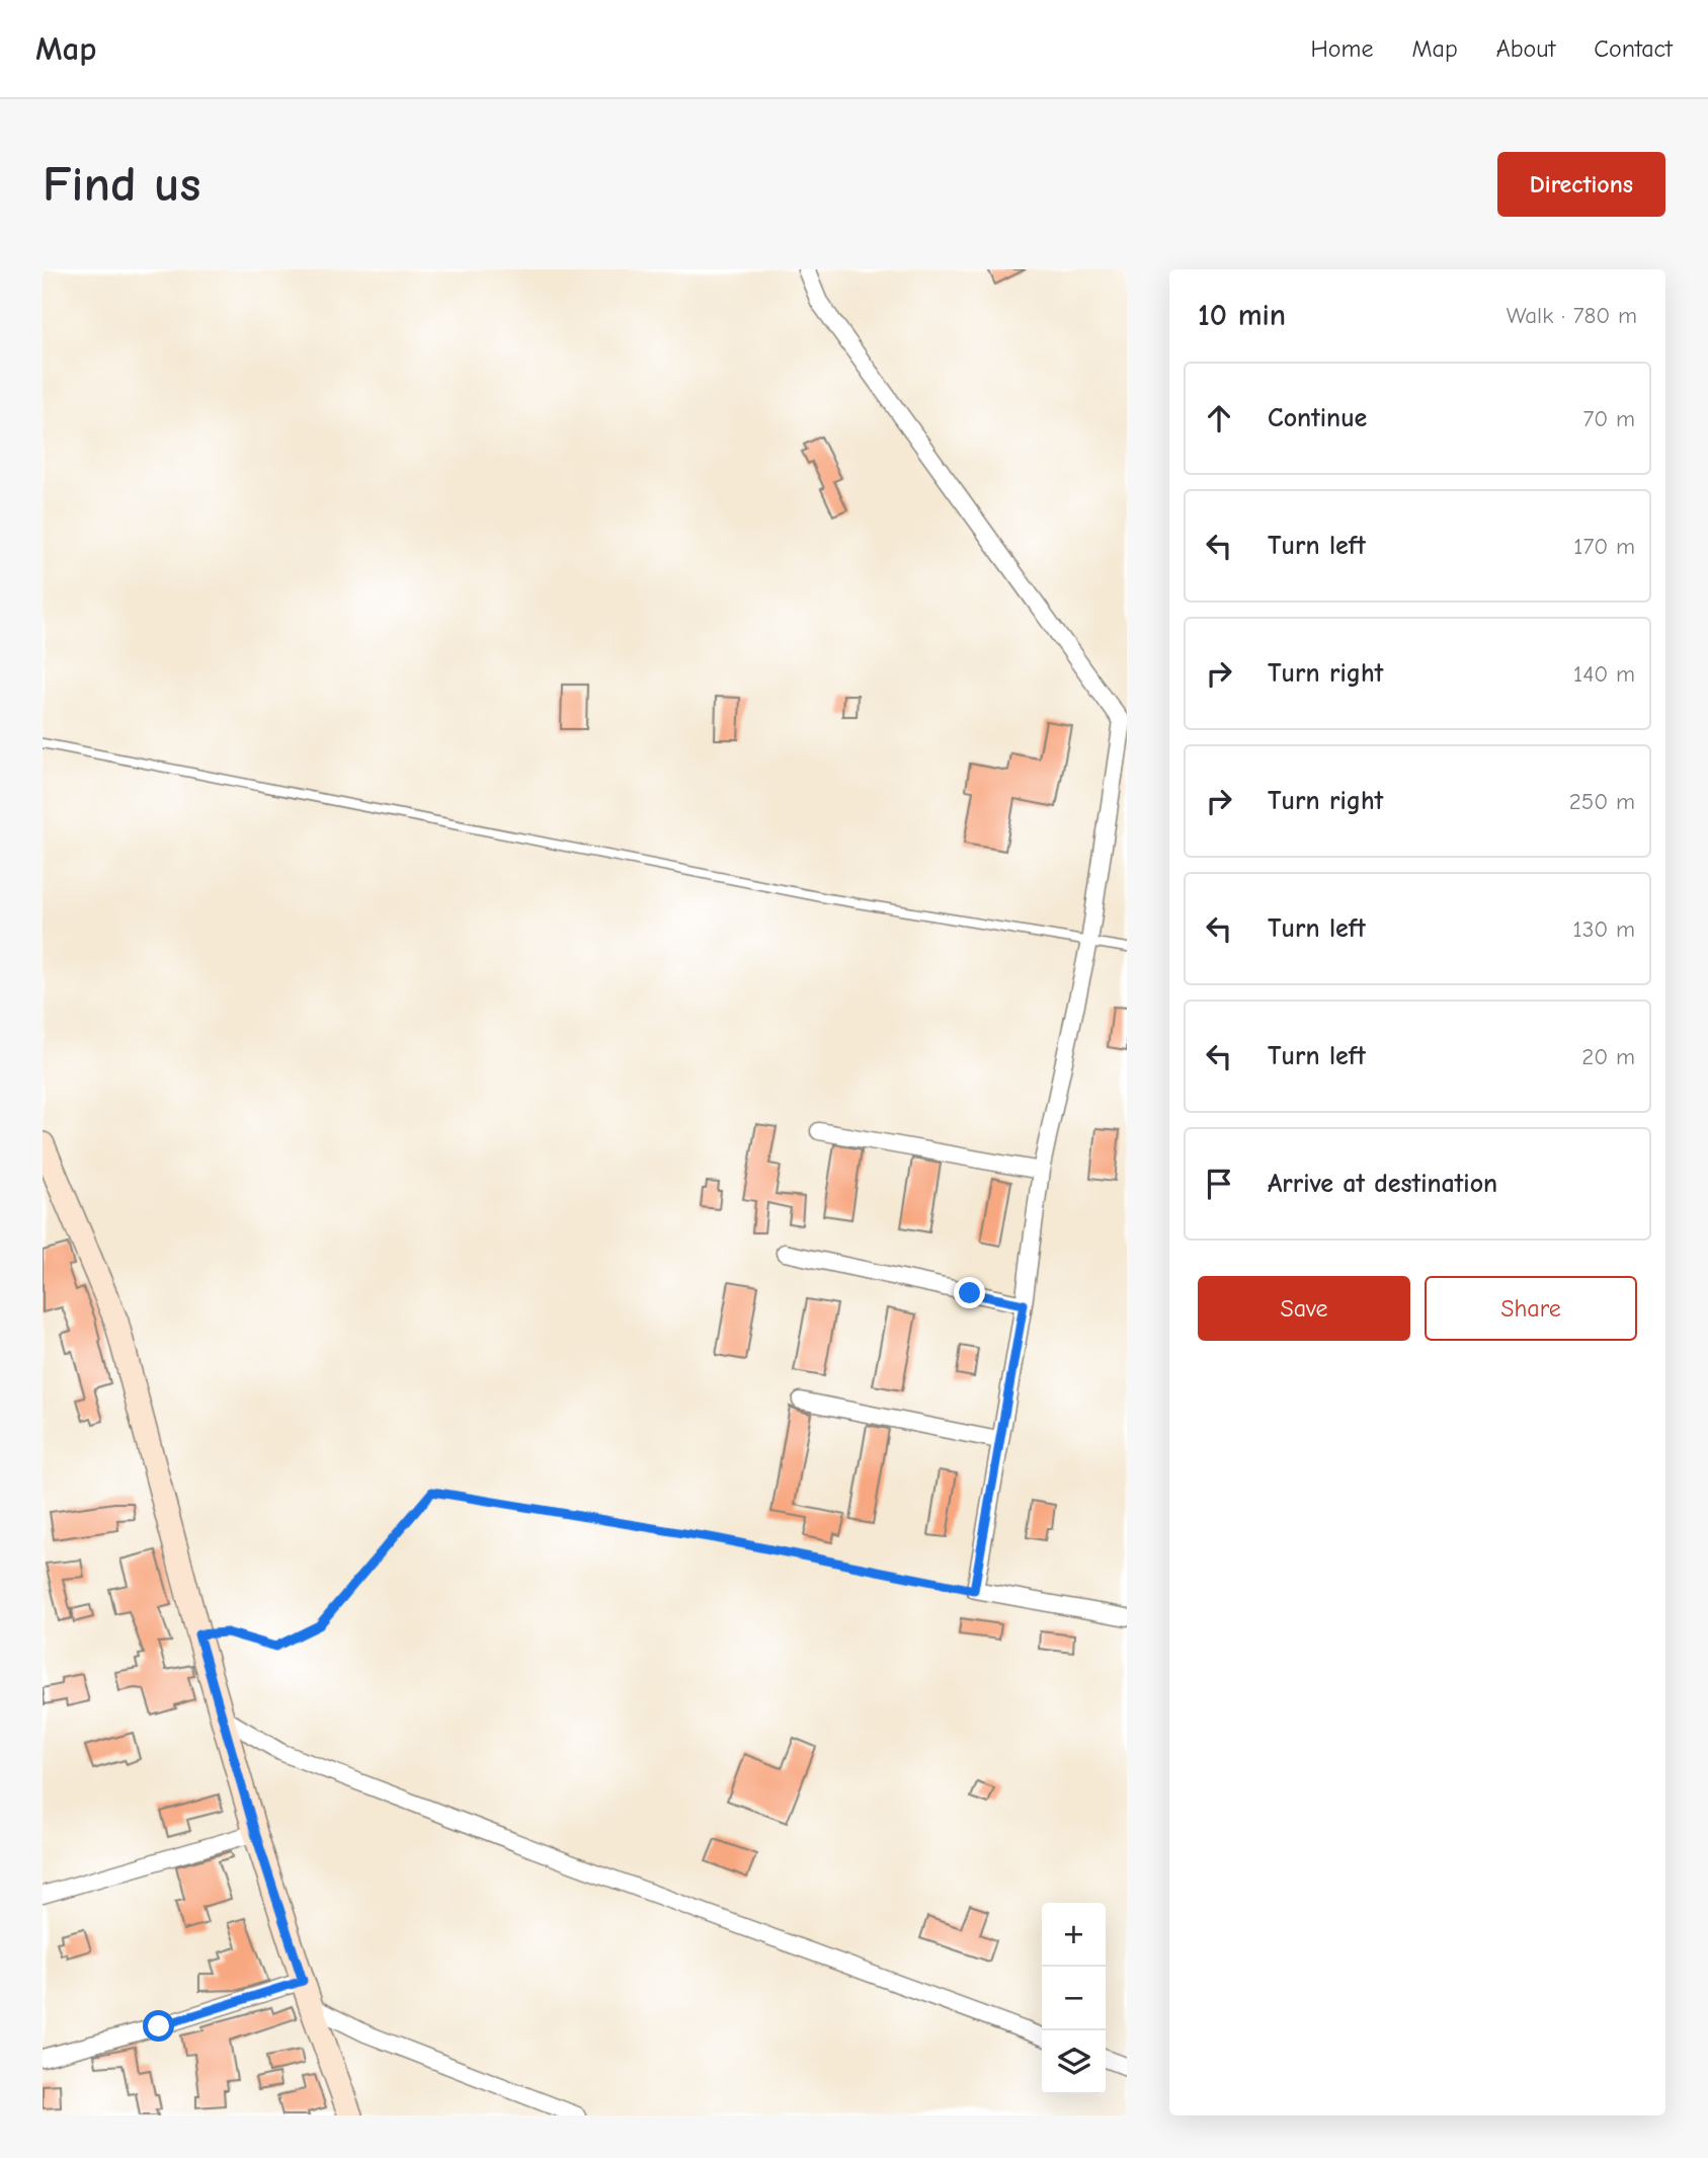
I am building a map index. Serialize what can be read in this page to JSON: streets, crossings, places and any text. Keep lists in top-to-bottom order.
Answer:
{
  "page": {
    "header": "Map",
    "nav": [
      "Home",
      "Map",
      "About",
      "Contact"
    ],
    "buttons": [
      "Directions",
      ["Save", "Share"]
    ],
    "title": "Find us",
    "heading": ["10 min", "Walk · 780 m"],
    "list": [
      ["Continue", "70 m"],
      ["Turn left", "170 m"],
      ["Turn right", "140 m"],
      ["Turn right", "250 m"],
      ["Turn left", "130 m"],
      ["Turn left", "20 m"],
      "Arrive at destination"
    ],
    "map_buttons": ["+", "−"]
  }
}
